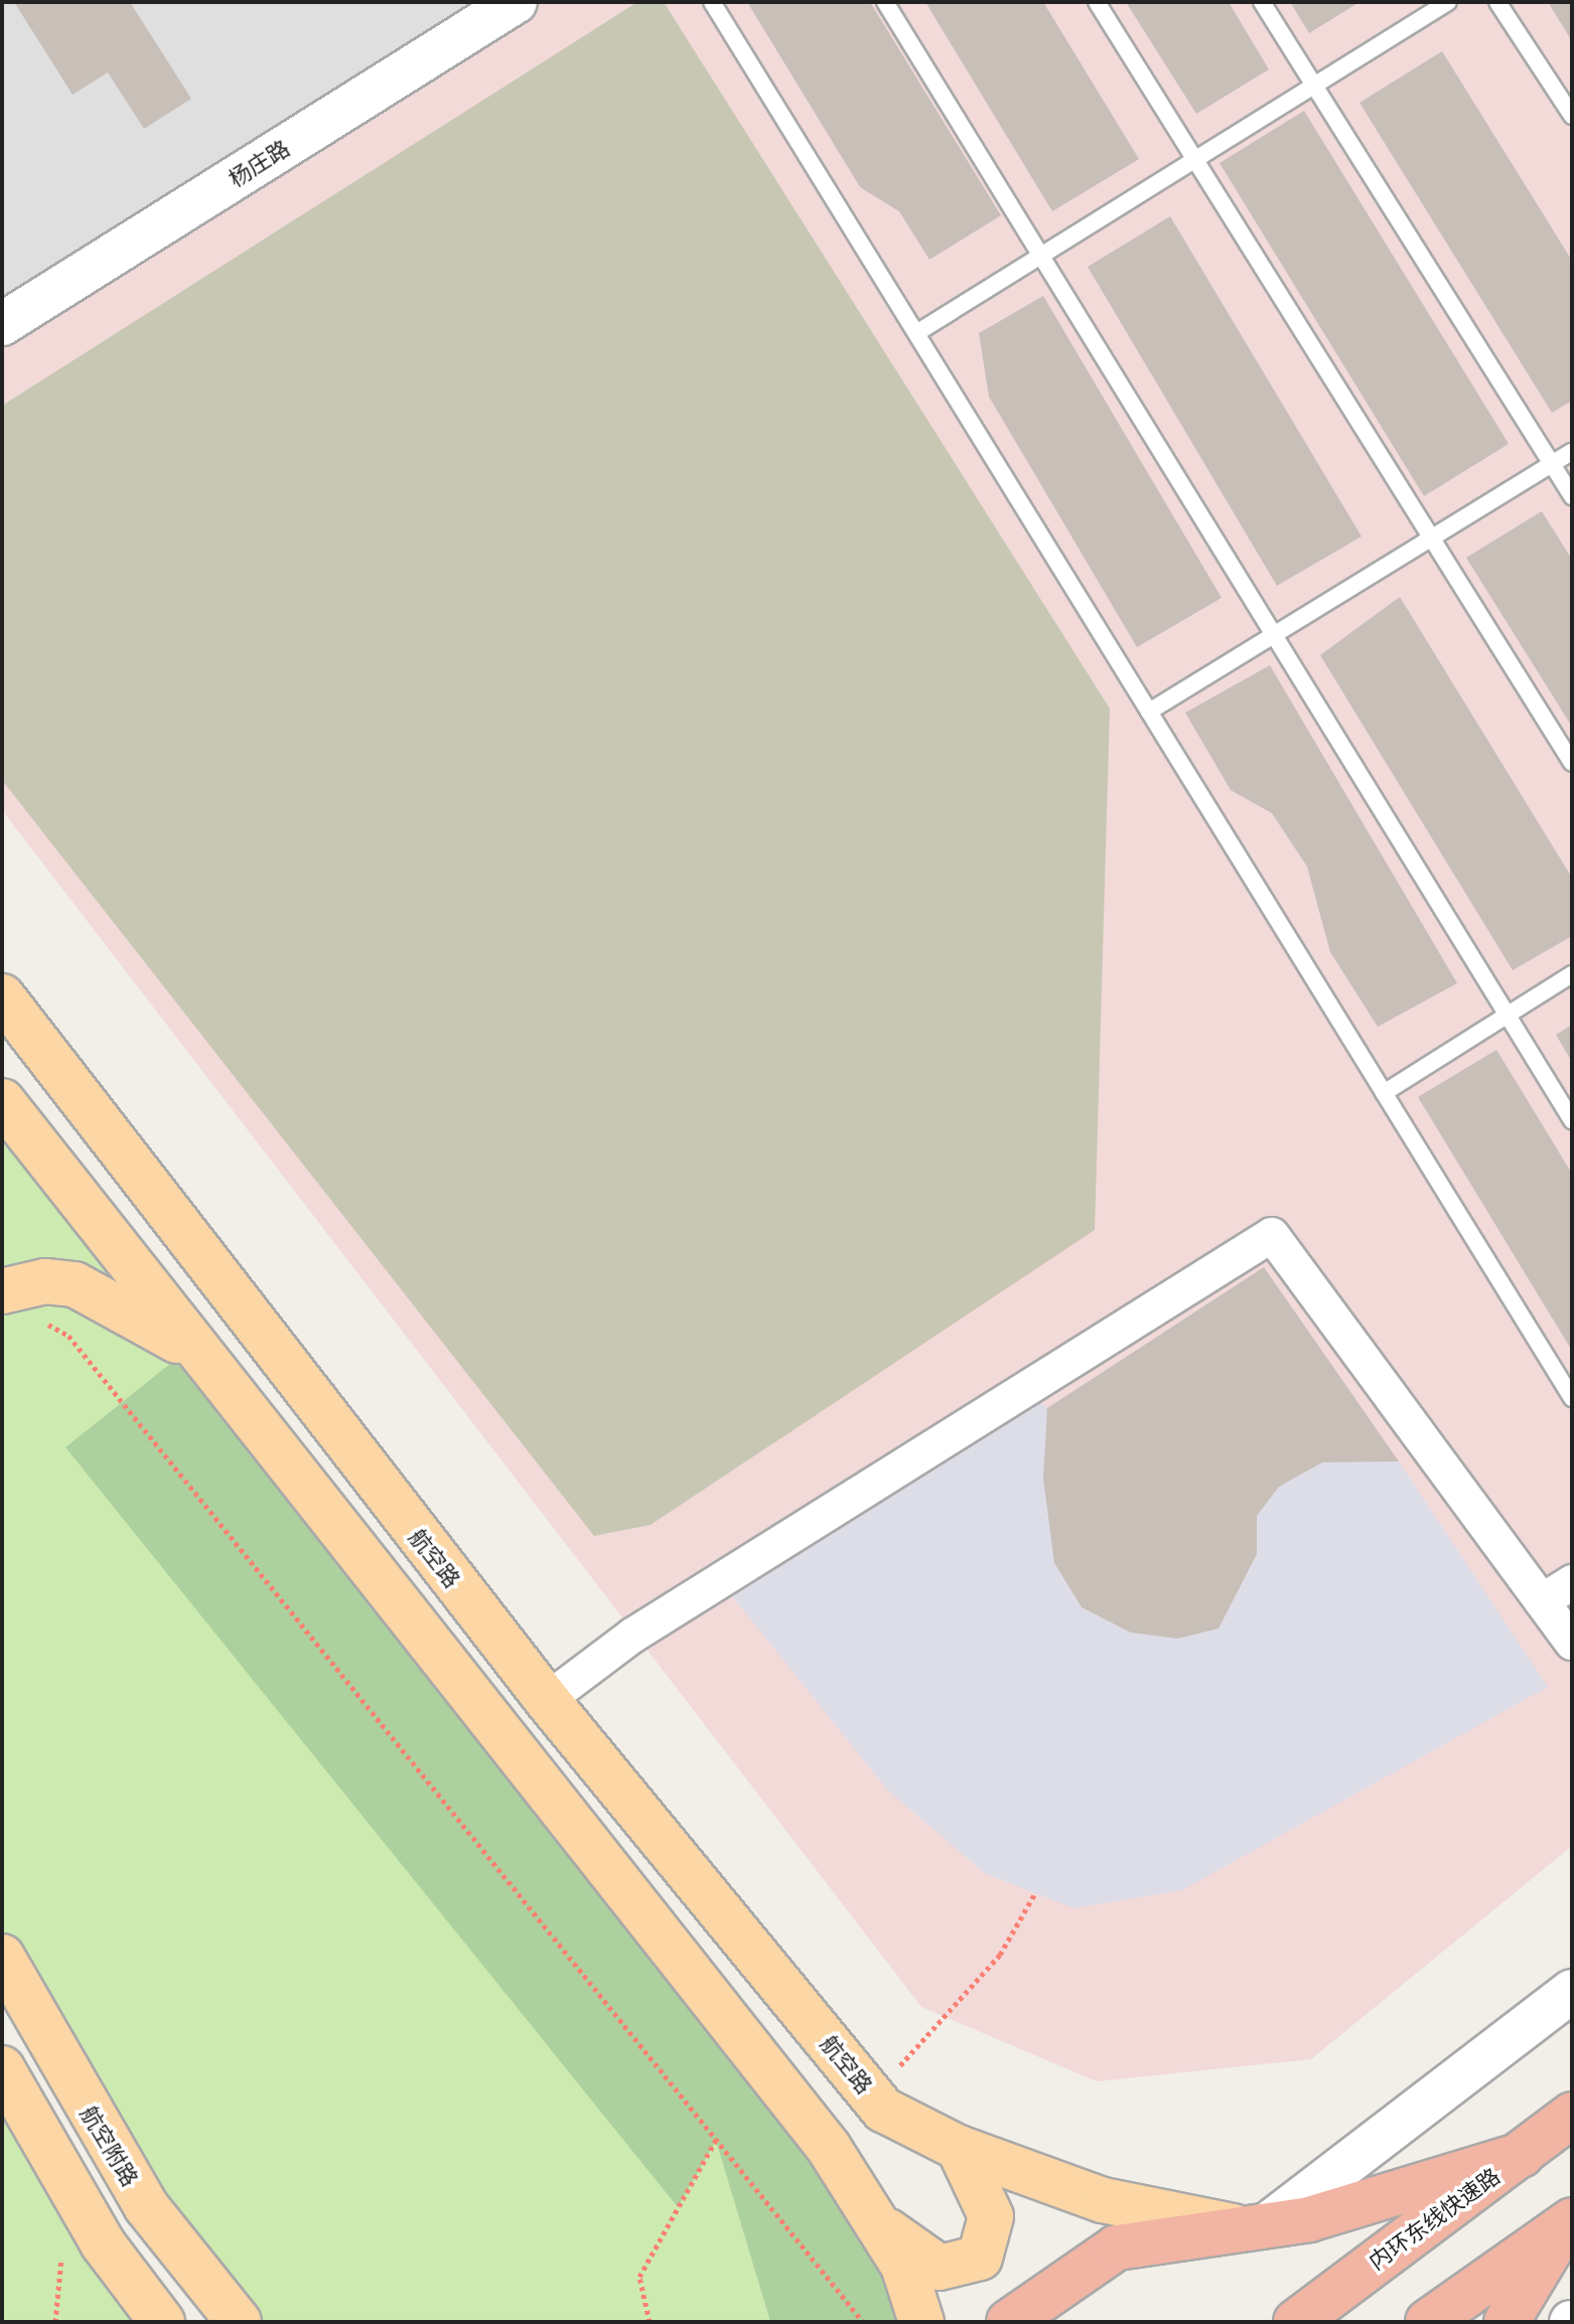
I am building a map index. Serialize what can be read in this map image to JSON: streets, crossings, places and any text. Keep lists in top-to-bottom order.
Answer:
{
  "streets": {
    "highway": ["内环东线快速路"],
    "main road": ["航空路", "航空附路"],
    "street": ["杨庄路"]
  }
}
